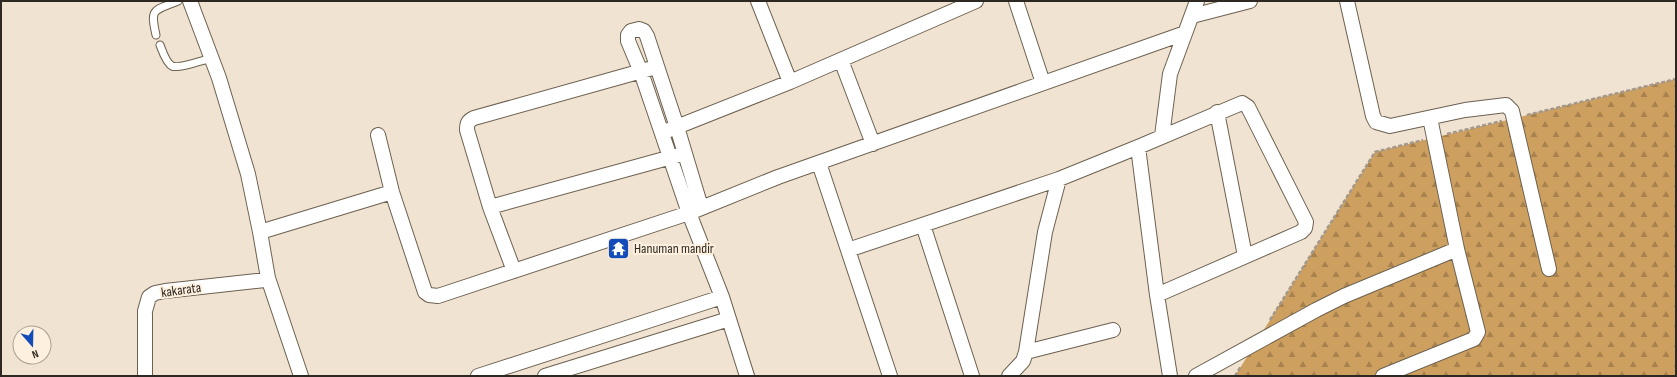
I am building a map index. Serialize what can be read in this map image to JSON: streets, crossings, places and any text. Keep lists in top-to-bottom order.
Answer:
{
  "streets": {
    "street": ["kakarata"]
  },
  "places": {
    "temple": ["Hanuman mandir"]
  },
  "north": "bottom"
}
